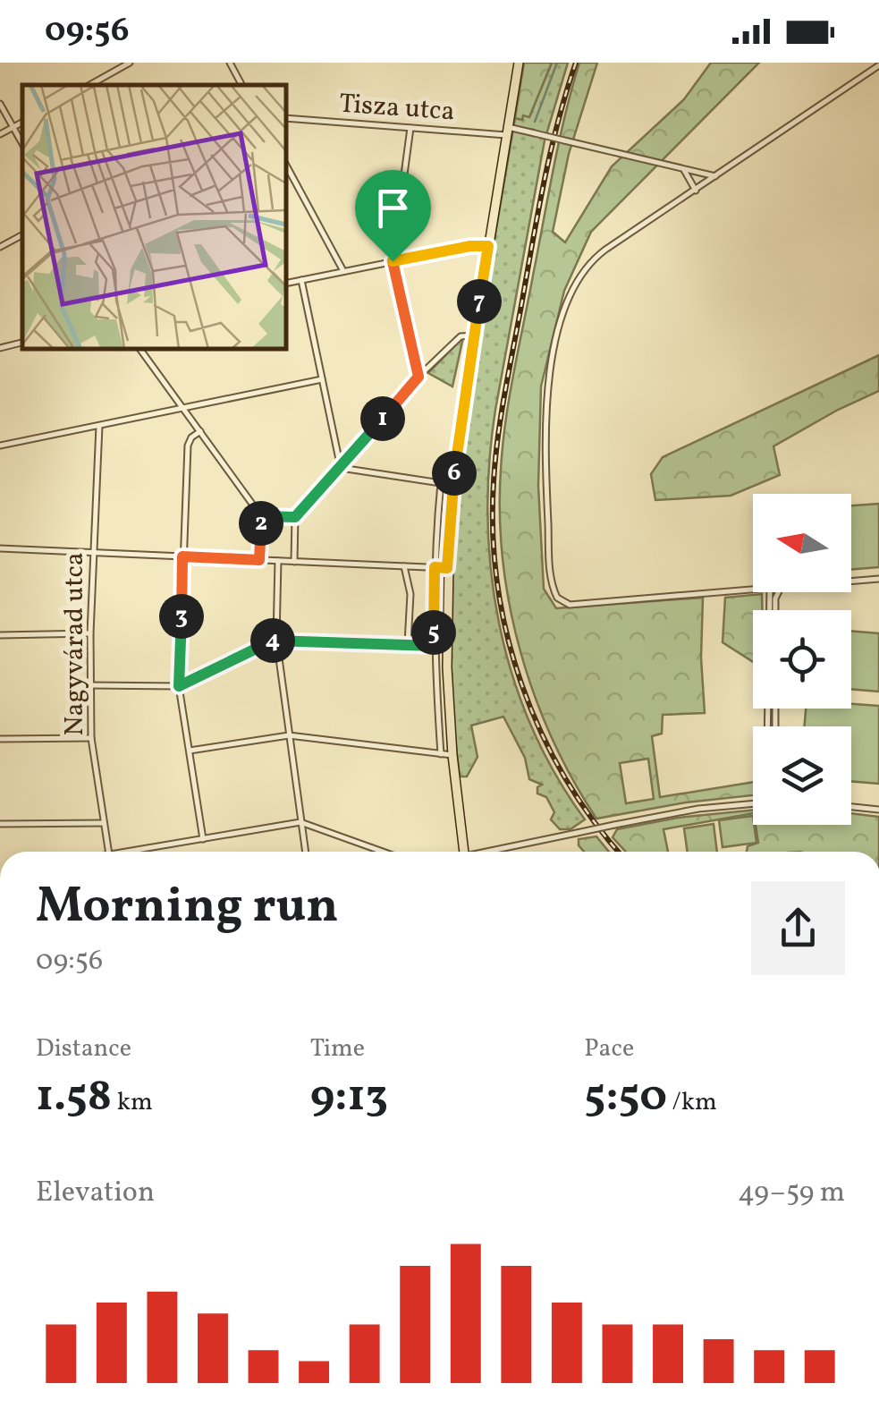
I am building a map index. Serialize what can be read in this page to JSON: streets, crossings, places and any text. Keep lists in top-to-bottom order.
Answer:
{
  "streets": {
    "street": ["Tisza utca", "Nagyvárad utca"]
  },
  "north": "left",
  "page": {
    "status": "09:56",
    "pins": [
      "7",
      "1",
      "6",
      "2",
      "3",
      "5",
      "4"
    ],
    "heading": ["Morning run", "09:56"],
    "stats": [
      ["Distance", "1.58 km"],
      ["Time", "9:13"],
      ["Pace", "5:50 /km"]
    ],
    "chart": ["Elevation", "49–59 m"]
  }
}
